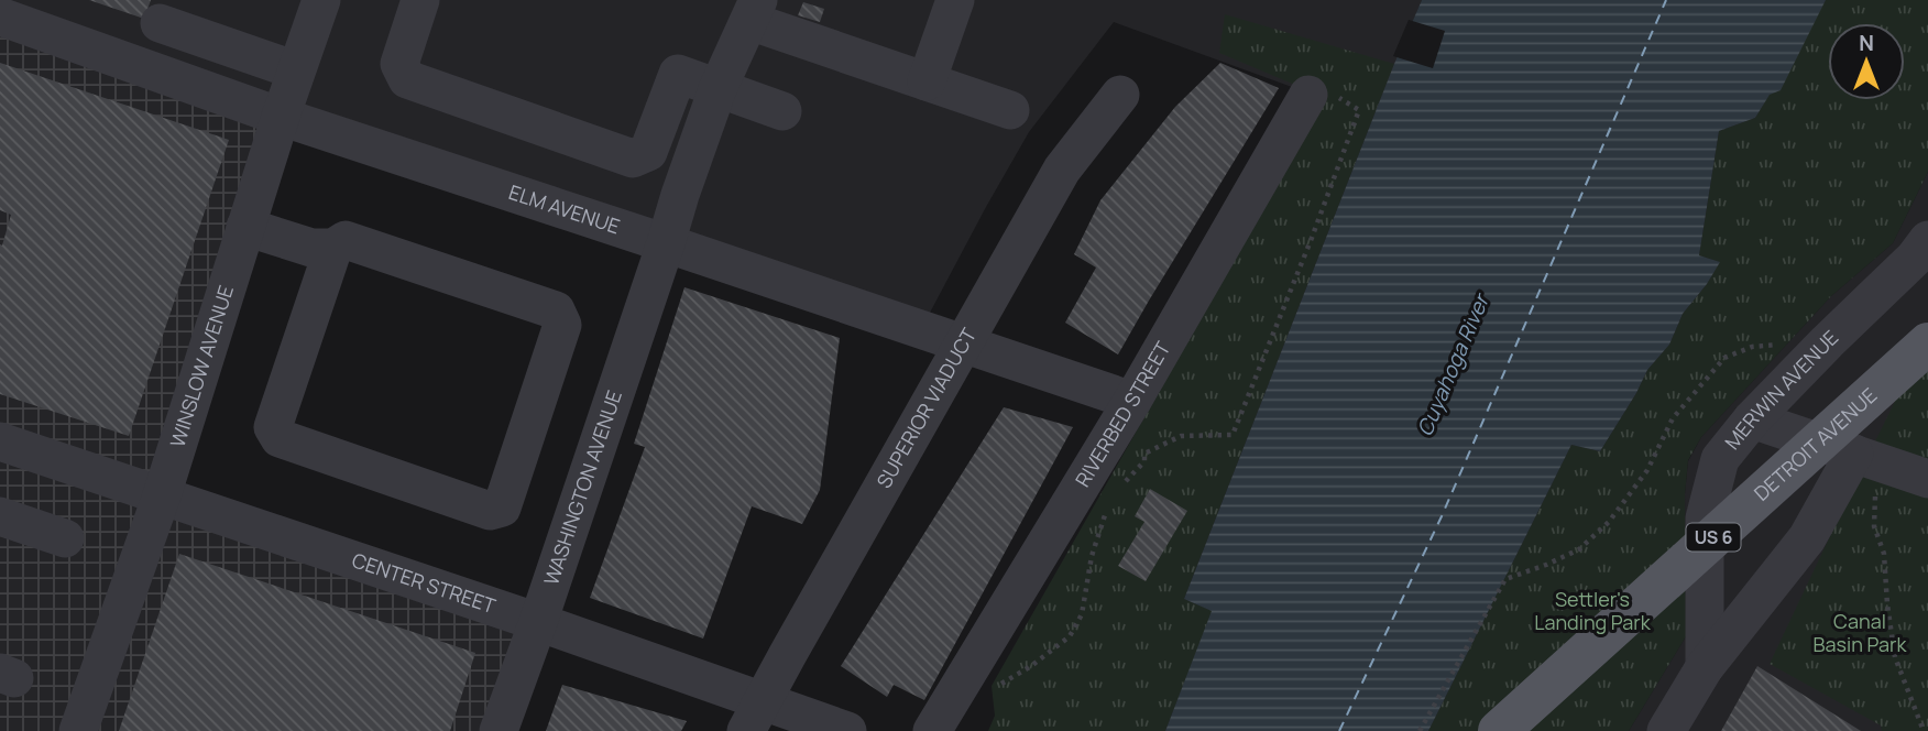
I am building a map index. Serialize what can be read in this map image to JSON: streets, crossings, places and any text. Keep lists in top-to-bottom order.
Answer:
{
  "streets": {
    "main road": ["DETROIT AVENUE", "US 6"],
    "street": [
      "ELM AVENUE",
      "WINSLOW AVENUE",
      "MERWIN AVENUE",
      "SUPERIOR VIADUCT",
      "RIVERBED STREET",
      "WASHINGTON AVENUE",
      "CENTER STREET"
    ]
  },
  "crossings": [
    ["ELM AVENUE", "WINSLOW AVENUE"],
    ["ELM AVENUE", "RIVERBED STREET"],
    ["ELM AVENUE", "WASHINGTON AVENUE"],
    ["WINSLOW AVENUE", "CENTER STREET"],
    ["WASHINGTON AVENUE", "CENTER STREET"]
  ],
  "water": ["Cuyahoga River"],
  "parks": ["Settler's Landing Park", "Canal Basin Park"],
  "north": "top"
}
